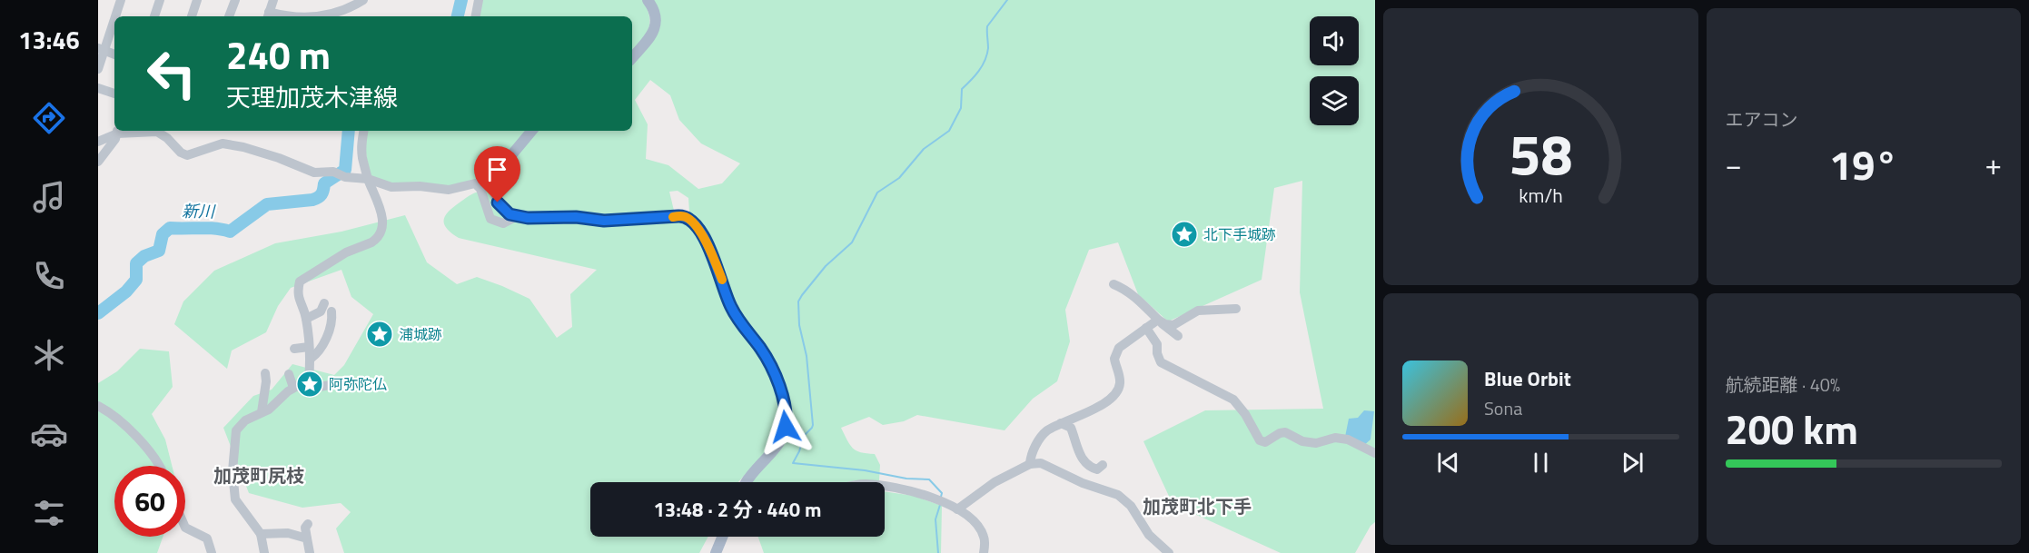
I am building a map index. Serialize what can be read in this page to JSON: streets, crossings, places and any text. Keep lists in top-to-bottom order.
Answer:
{
  "districts": ["加茂町尻枝", "加茂町北下手"],
  "water": ["新川"],
  "places": {
    "place": ["北下手城跡", "浦城跡", "阿弥陀仏"]
  },
  "page": {
    "tabs": "13:46",
    "tile": [
      "エアコン",
      ["航続距離 · 40%", "200 km"]
    ],
    "turn": ["240 m", "天理加茂木津線"],
    "heat": ["−", "19°", "+"],
    "song": ["Blue Orbit", "Sona"],
    "limit": "60",
    "trip": "13:48 · 2 分 · 440 m",
    "gauge": ["58", "km/h"]
  }
}
